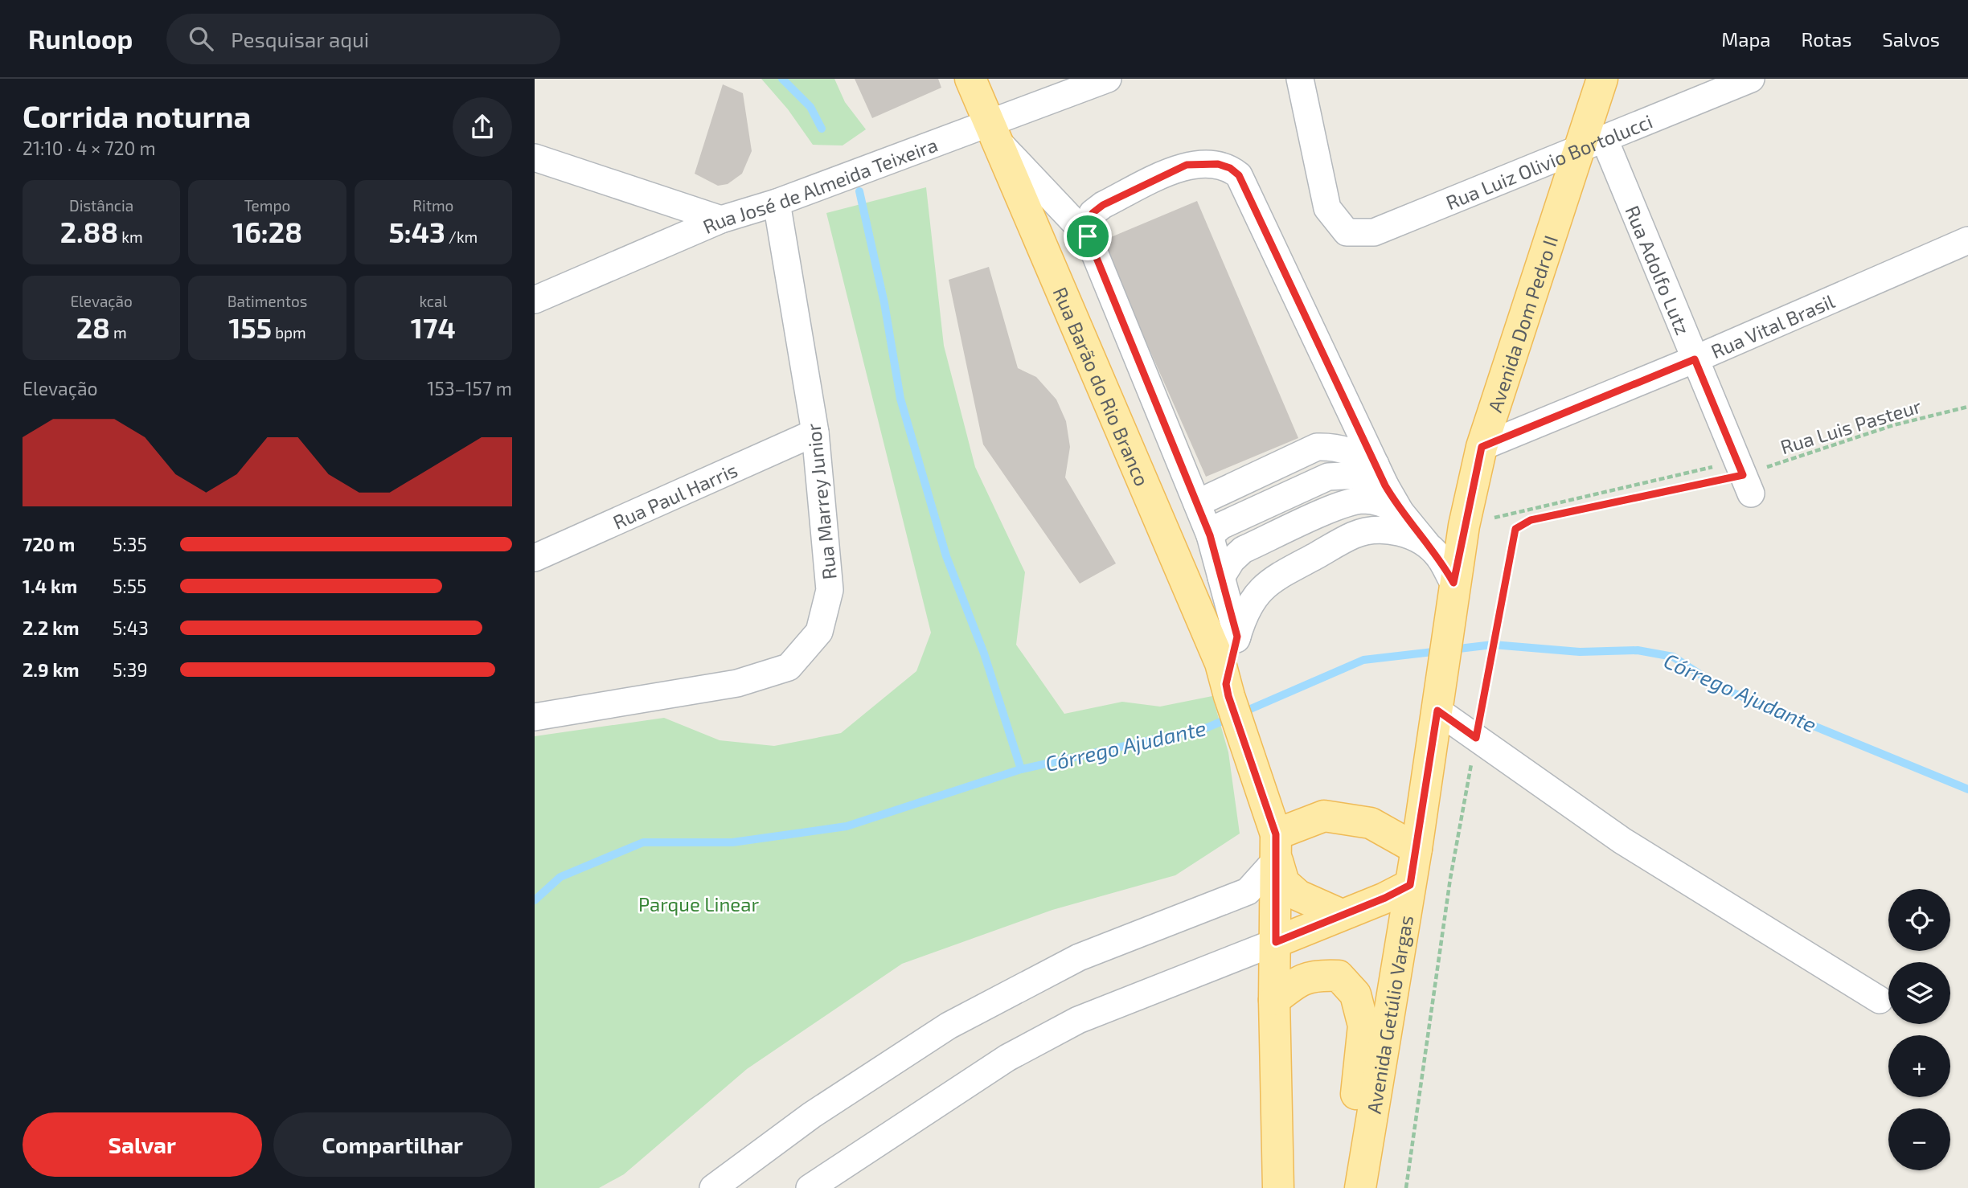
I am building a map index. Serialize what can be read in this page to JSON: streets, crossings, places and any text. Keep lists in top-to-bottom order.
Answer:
{
  "streets": {
    "main road": ["Avenida Dom Pedro II", "Rua Barão do Rio Branco", "Avenida Getúlio Vargas"],
    "street": [
      "Rua Luiz Olivio Bortolucci",
      "Rua José de Almeida Teixeira",
      "Rua Adolfo Lutz",
      "Rua Vital Brasil",
      "Rua Paul Harris",
      "Rua Marrey Junior"
    ],
    "path": ["Rua Luis Pasteur"]
  },
  "crossings": [
    ["Rua Luiz Olivio Bortolucci", "Rua Adolfo Lutz"],
    ["Rua Luiz Olivio Bortolucci", "Avenida Dom Pedro II"],
    ["Rua José de Almeida Teixeira", "Rua Barão do Rio Branco"],
    ["Rua José de Almeida Teixeira", "Rua Marrey Junior"],
    ["Rua Adolfo Lutz", "Rua Vital Brasil"],
    ["Rua Adolfo Lutz", "Rua Luis Pasteur"],
    ["Avenida Dom Pedro II", "Rua Vital Brasil"],
    ["Avenida Dom Pedro II", "Avenida Getúlio Vargas"],
    ["Rua Paul Harris", "Rua Marrey Junior"]
  ],
  "water": ["Córrego Ajudante"],
  "parks": ["Parque Linear"],
  "page": {
    "header": "Runloop",
    "search": "Pesquisar aqui",
    "nav": ["Mapa", "Rotas", "Salvos"],
    "heading": ["Corrida noturna", "21:10 · 4 × 720 m"],
    "stats": [
      ["Distância", "2.88 km"],
      ["Tempo", "16:28"],
      ["Ritmo", "5:43 /km"],
      ["Elevação", "28 m"],
      ["Batimentos", "155 bpm"],
      ["kcal", "174"]
    ],
    "chart": ["Elevação", "153–157 m"],
    "list": [
      {
        "name": "720 m",
        "note": "5:35"
      },
      {
        "name": "1.4 km",
        "note": "5:55"
      },
      {
        "name": "2.2 km",
        "note": "5:43"
      },
      {
        "name": "2.9 km",
        "note": "5:39"
      }
    ],
    "map_buttons": ["+", "−"],
    "buttons": ["Salvar", "Compartilhar"]
  }
}
